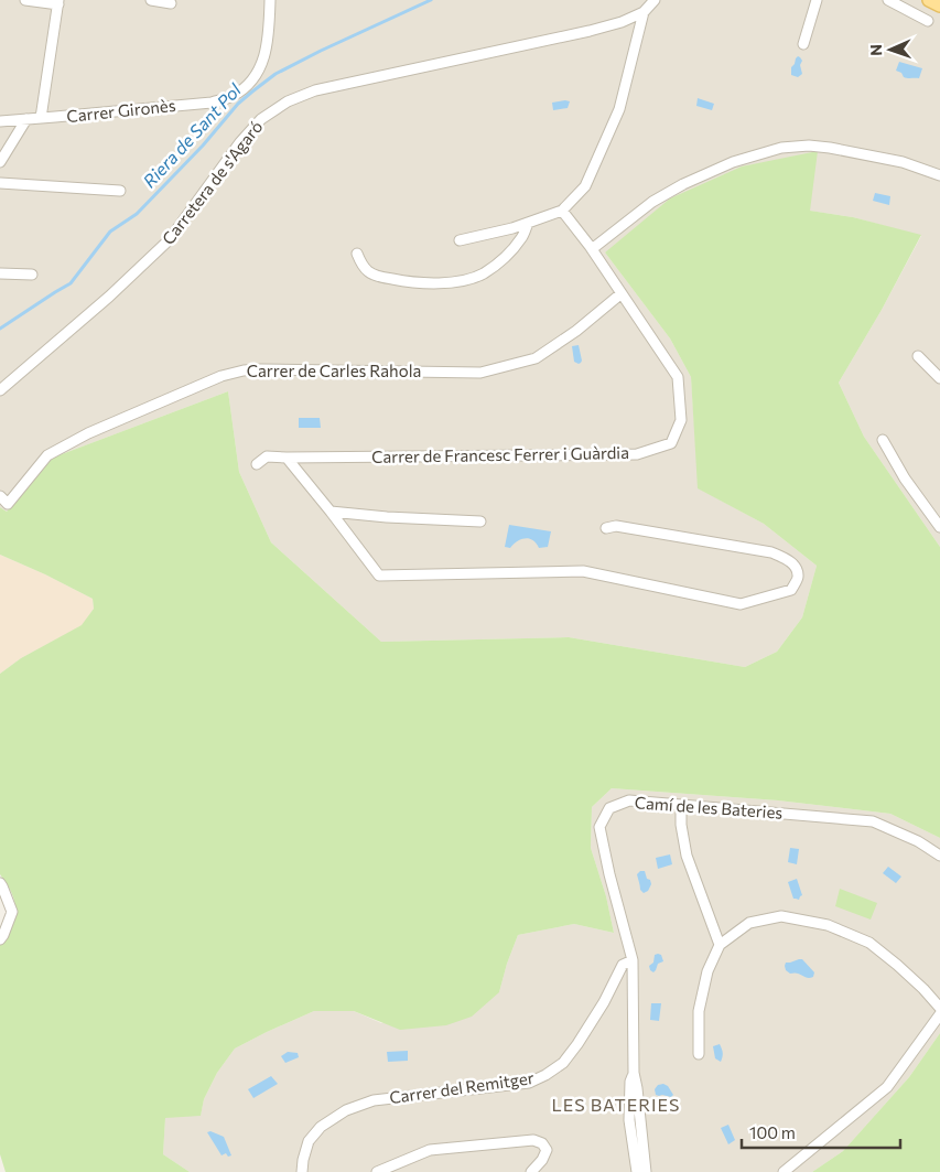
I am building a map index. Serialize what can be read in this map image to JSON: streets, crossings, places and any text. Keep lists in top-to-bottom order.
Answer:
{
  "streets": {
    "street": [
      "Carrer Gironès",
      "Carretera de s'Agaró",
      "Carrer de Carles Rahola",
      "Carrer de Francesc Ferrer i Guàrdia",
      "Camí de les Bateries",
      "Carrer del Remitger"
    ]
  },
  "crossings": [
    ["Carrer de Carles Rahola", "Carrer de Francesc Ferrer i Guàrdia"],
    ["Camí de les Bateries", "Carrer del Remitger"]
  ],
  "districts": ["LES BATERIES"],
  "water": ["Riera de Sant Pol"],
  "scale_bar": "100 m",
  "north": "left"
}
